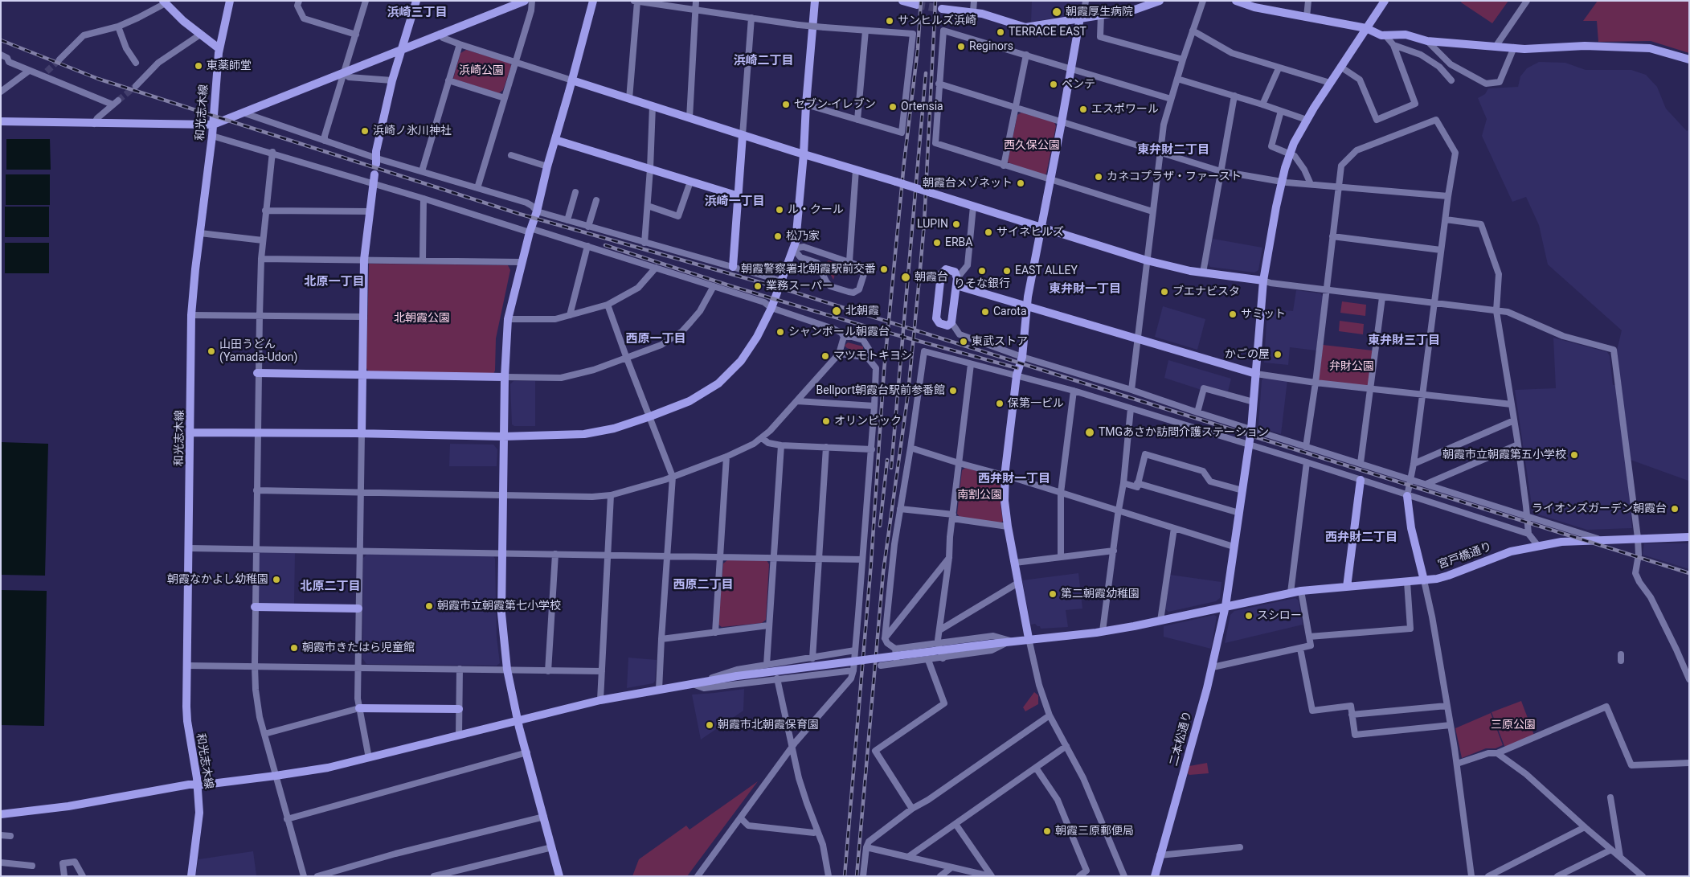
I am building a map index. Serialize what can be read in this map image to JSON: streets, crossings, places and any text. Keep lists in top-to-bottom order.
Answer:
{
  "streets": {
    "street": ["和光志木線", "宮戸橋通り", "二本松通り"]
  },
  "crossings": [
    ["和光志木線", "宮戸橋通り"],
    ["宮戸橋通り", "二本松通り"]
  ],
  "districts": [
    "浜崎三丁目",
    "浜崎二丁目",
    "東弁財二丁目",
    "浜崎一丁目",
    "北原一丁目",
    "東弁財一丁目",
    "西原一丁目",
    "東弁財三丁目",
    "西弁財一丁目",
    "西弁財二丁目",
    "西原二丁目",
    "北原二丁目"
  ],
  "parks": [
    "浜崎公園",
    "西久保公園",
    "北朝霞公園",
    "弁財公園",
    "南割公園",
    "三原公園"
  ],
  "places": [
    "朝霞厚生病院",
    "サンヒルズ浜崎",
    "TERRACE EAST",
    "Reginors",
    "東薬師堂",
    "ペンテ",
    "セブン-イレブン",
    "Ortensia",
    "エスポワール",
    "浜崎ノ氷川神社",
    "カネコプラザ・ファースト",
    "朝霞台メゾネット",
    "ル・クール",
    "LUPIN",
    "サイネヒルズ",
    "松乃家",
    "ERBA",
    "朝霞警察署北朝霞駅前交番",
    "りそな銀行",
    "EAST ALLEY",
    "朝霞台",
    "業務スーパー",
    "ブエナビスタ",
    "北朝霞",
    "Carota",
    "サミット",
    "シャンボール朝霞台",
    "東武ストア",
    "山田うどん (Yamada-Udon)",
    "かごの屋",
    "マツモトキヨシ",
    "Bellport朝霞台駅前参番館",
    "保第一ビル",
    "オリンピック",
    "TMGあさか訪問介護ステーション",
    "朝霞市立朝霞第五小学校",
    "ライオンズガーデン朝霞台",
    "朝霞なかよし幼稚園",
    "第二朝霞幼稚園",
    "朝霞市立朝霞第七小学校",
    "スシロー",
    "朝霞市きたはら児童館",
    "朝霞市北朝霞保育園",
    "朝霞三原郵便局"
  ]
}
